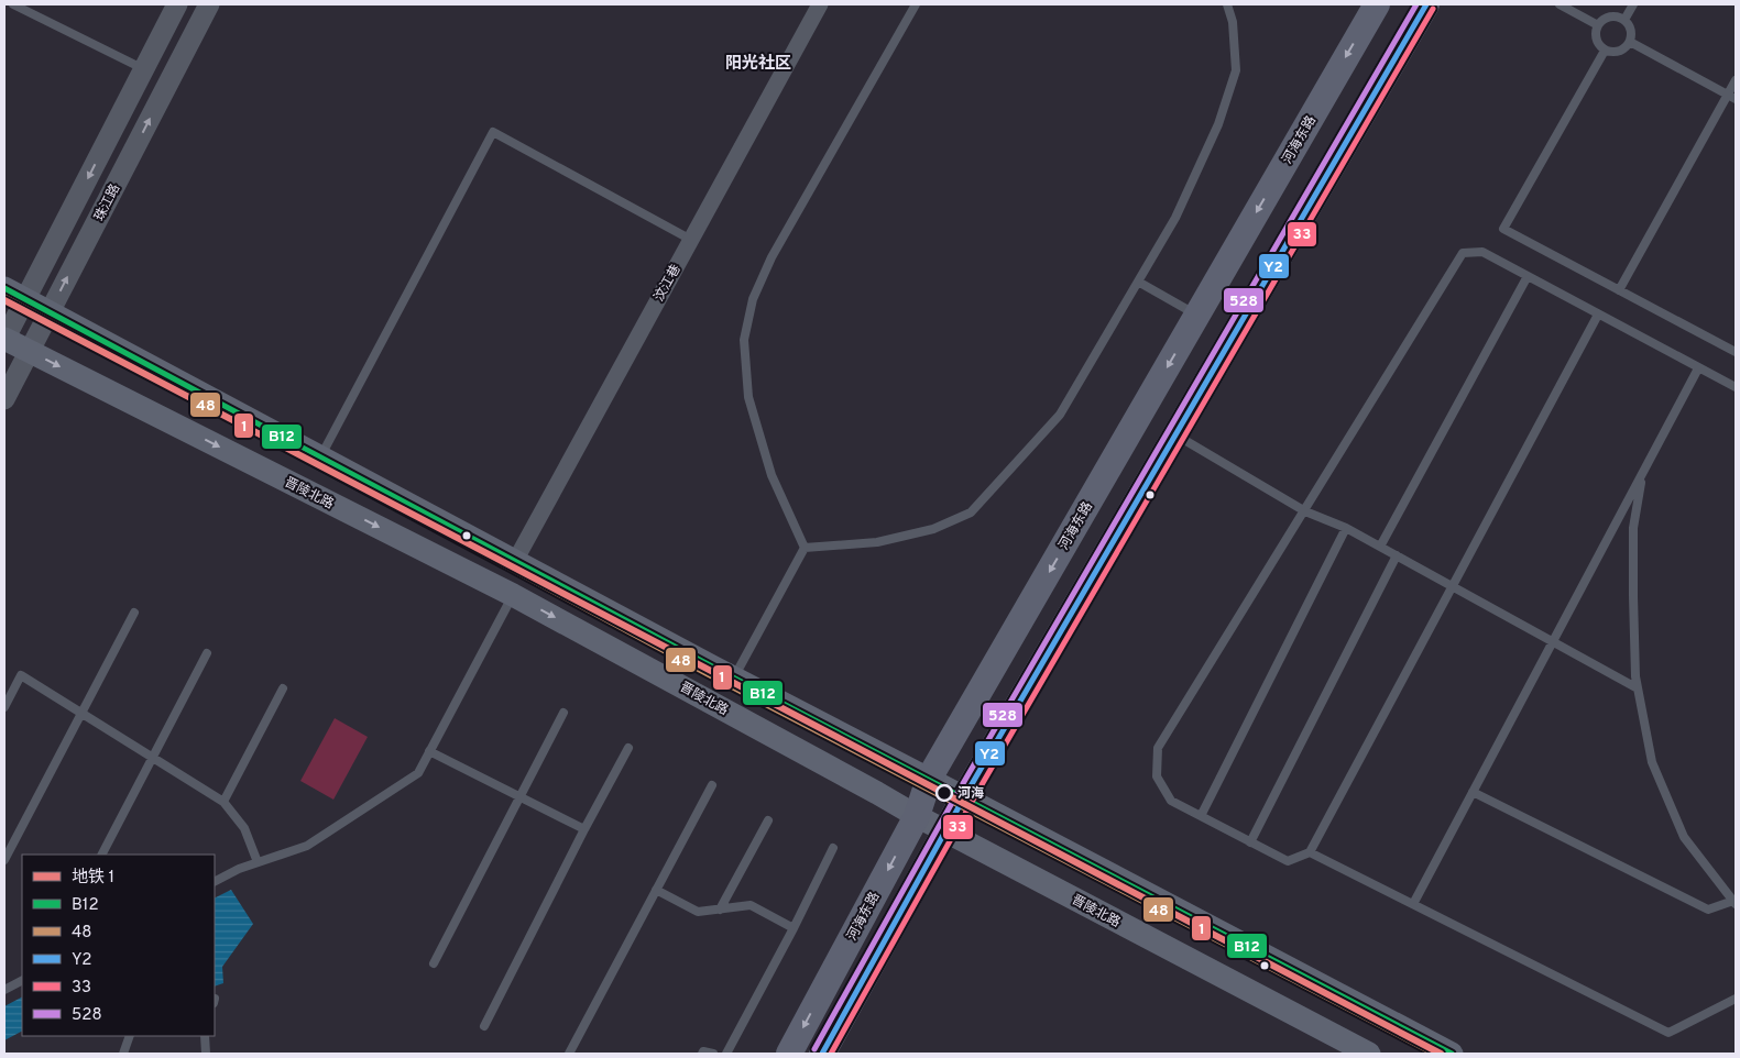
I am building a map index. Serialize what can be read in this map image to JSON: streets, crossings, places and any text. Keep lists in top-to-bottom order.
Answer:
{
  "streets": {
    "main road": ["河海东路", "晋陵北路"],
    "street": ["珠江路", "汶江巷"]
  },
  "crossings": [
    ["河海东路", "晋陵北路"],
    ["珠江路", "晋陵北路"]
  ],
  "districts": ["阳光社区"],
  "places": ["河海"],
  "lines": [
    "transit line Y2",
    "transit line 528",
    "transit line 33",
    "transit line B12",
    "transit line 48",
    "metro line 1"
  ],
  "legend": [
    "地铁 1",
    "B12",
    "48",
    "Y2",
    "33",
    "528"
  ]
}
